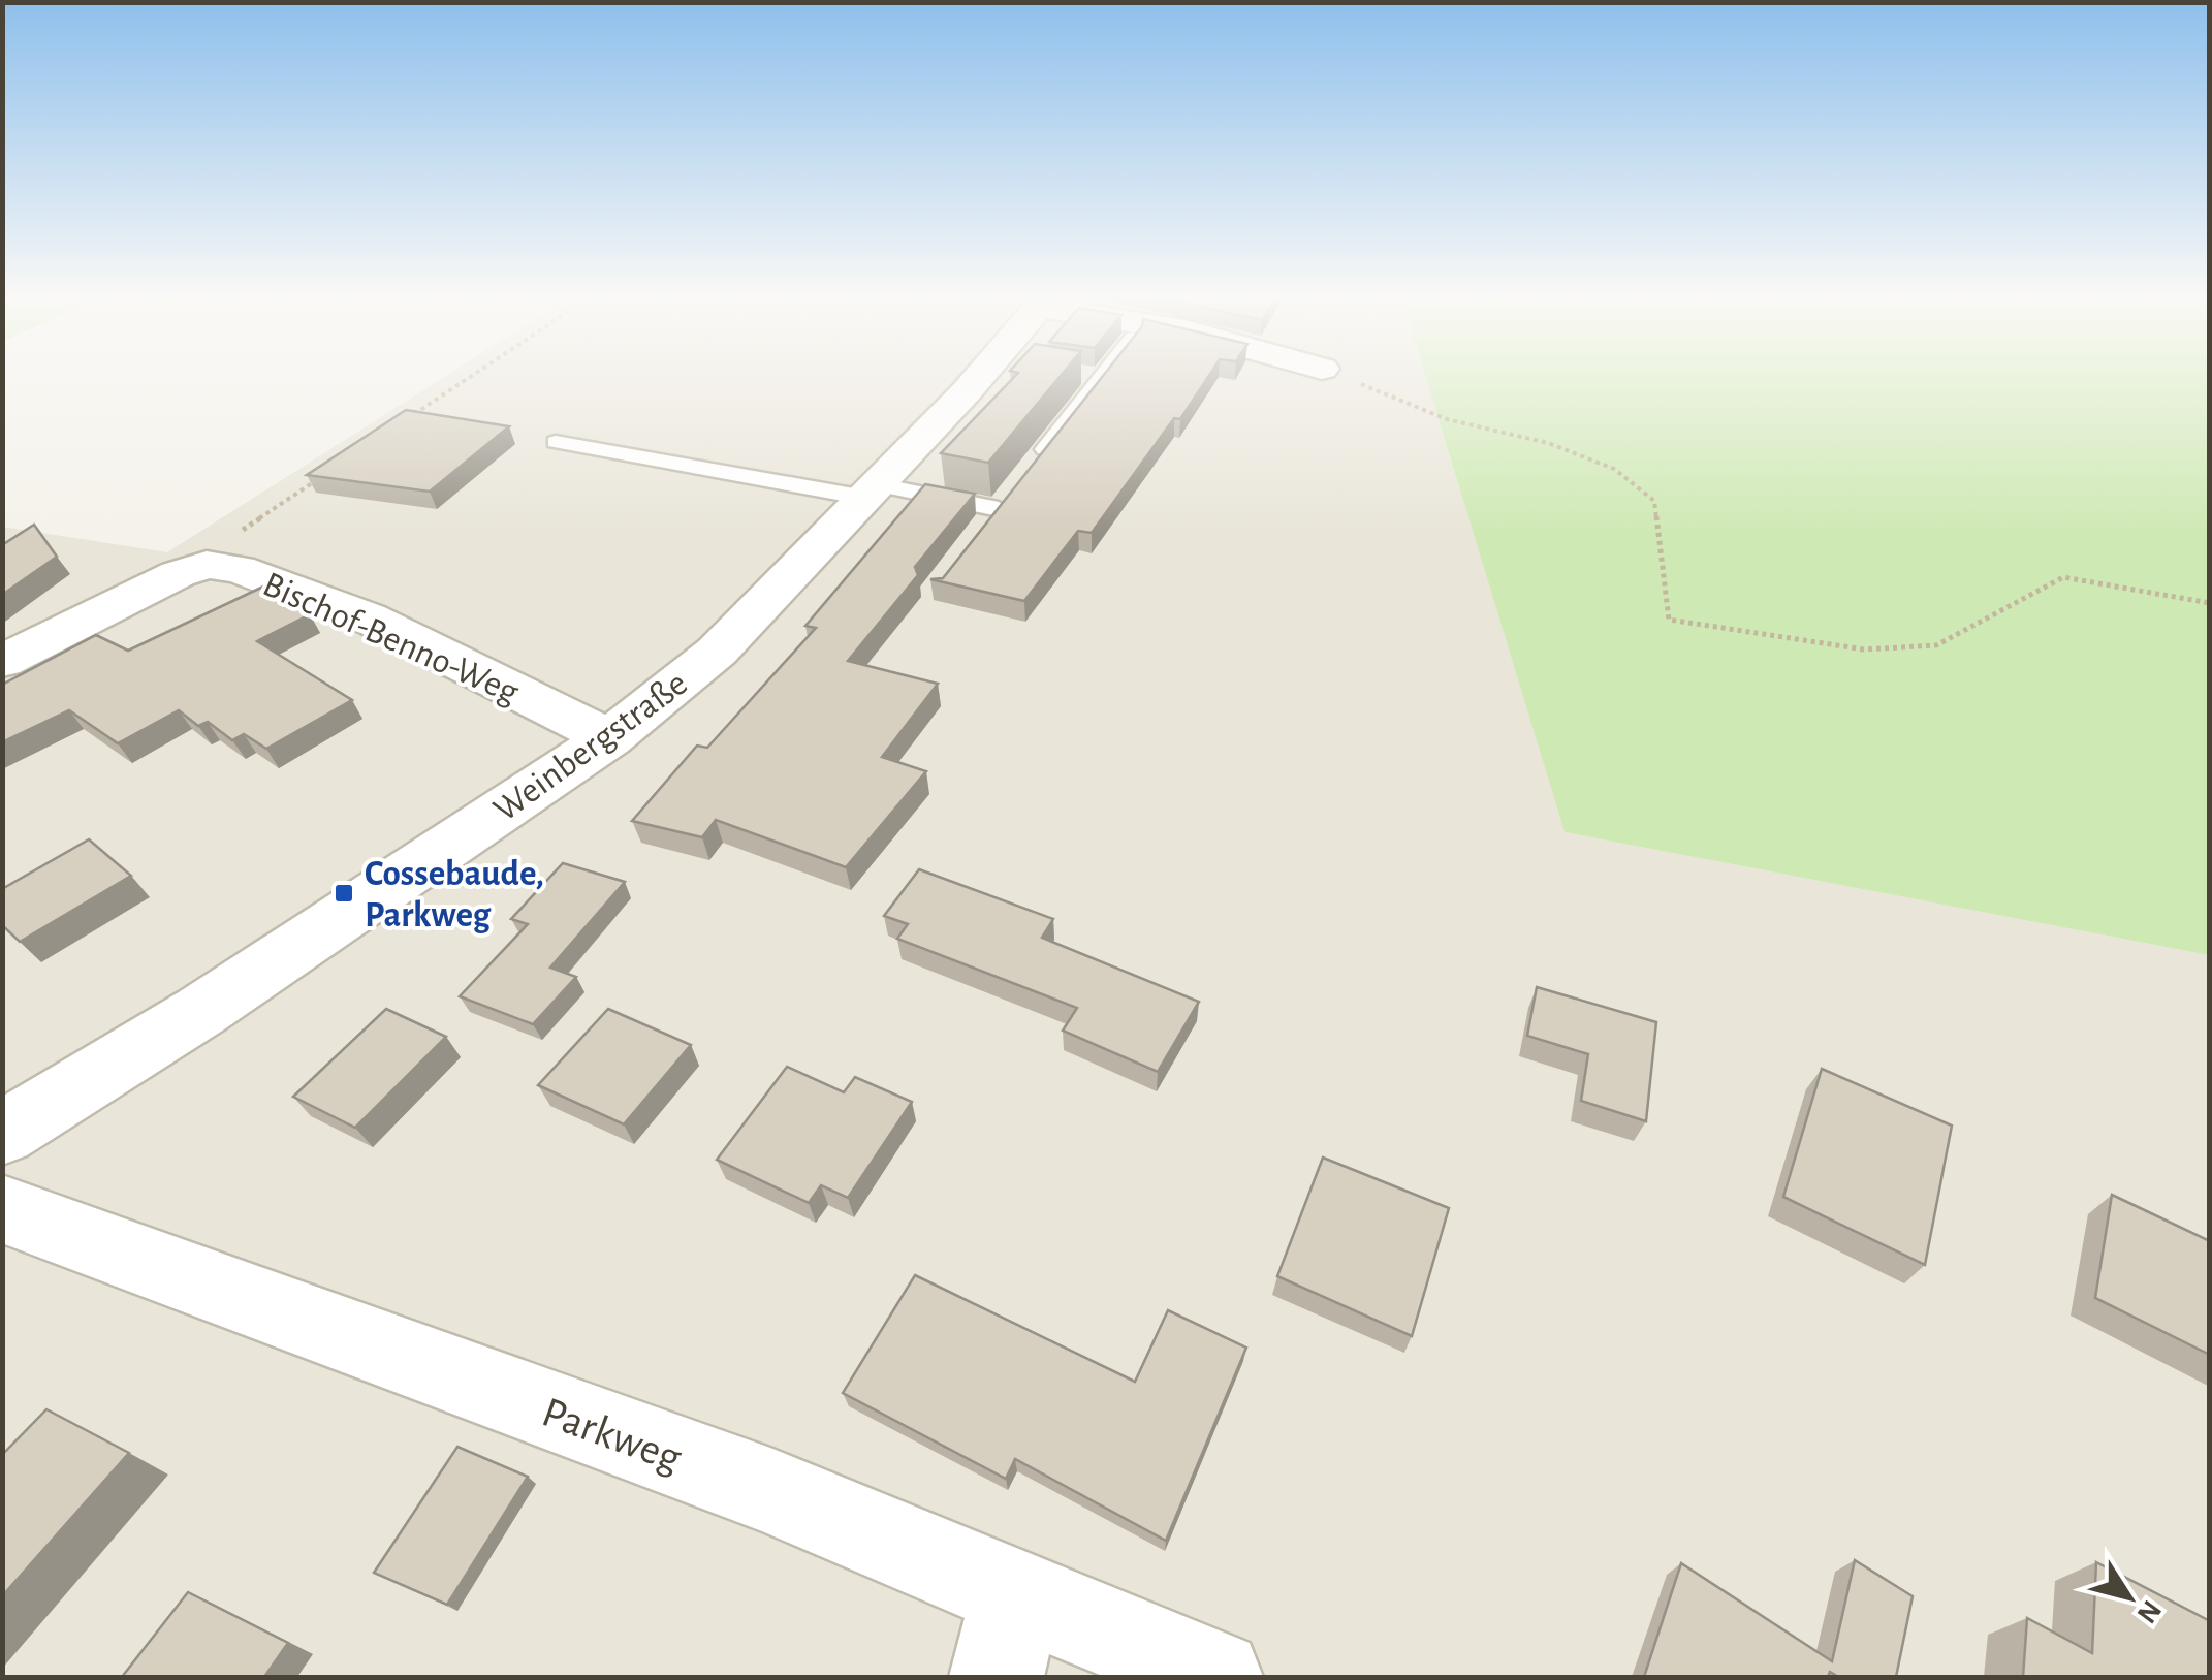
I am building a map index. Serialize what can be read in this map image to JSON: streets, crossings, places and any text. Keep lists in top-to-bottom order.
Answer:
{
  "streets": {
    "street": ["Bischof-Benno-Weg", "Weinbergstraße", "Parkweg"]
  },
  "crossings": [
    ["Bischof-Benno-Weg", "Weinbergstraße"]
  ],
  "places": {
    "transit": ["Cossebaude, Parkweg"]
  },
  "north": "bottom right"
}
